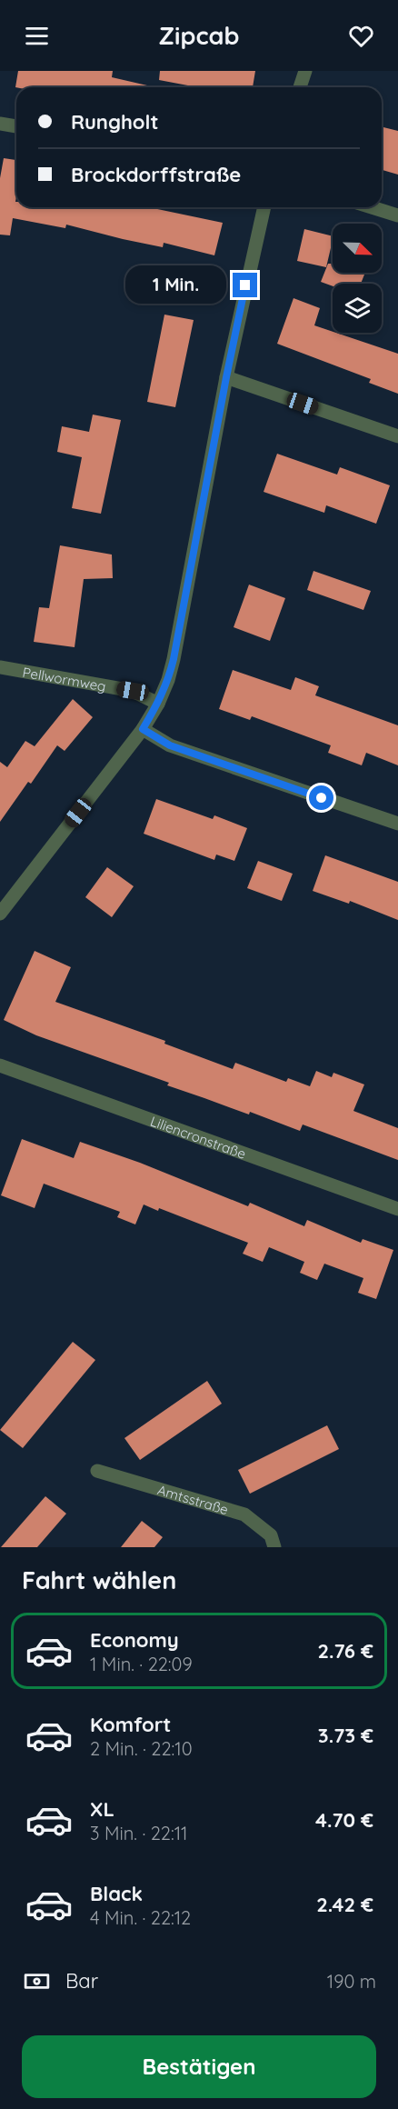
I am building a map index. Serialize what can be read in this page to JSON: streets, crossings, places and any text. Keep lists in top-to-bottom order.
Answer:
{
  "streets": {
    "street": ["Pellwormweg", "Liliencronstraße", "Amtsstraße"]
  },
  "north": "bottom right",
  "page": {
    "header": "Zipcab",
    "banner": ["Rungholt", "Brockdorffstraße"],
    "bubble": "1 Min.",
    "heading": "Fahrt wählen",
    "list": [
      {
        "name": "Economy",
        "note": "1 Min. · 22:09",
        "value": "2.76 €"
      },
      {
        "name": "Komfort",
        "note": "2 Min. · 22:10",
        "value": "3.73 €"
      },
      {
        "name": "XL",
        "note": "3 Min. · 22:11",
        "value": "4.70 €"
      },
      {
        "name": "Black",
        "note": "4 Min. · 22:12",
        "value": "2.42 €"
      }
    ],
    "pay": ["Bar", "190 m"],
    "buttons": "Bestätigen"
  }
}
